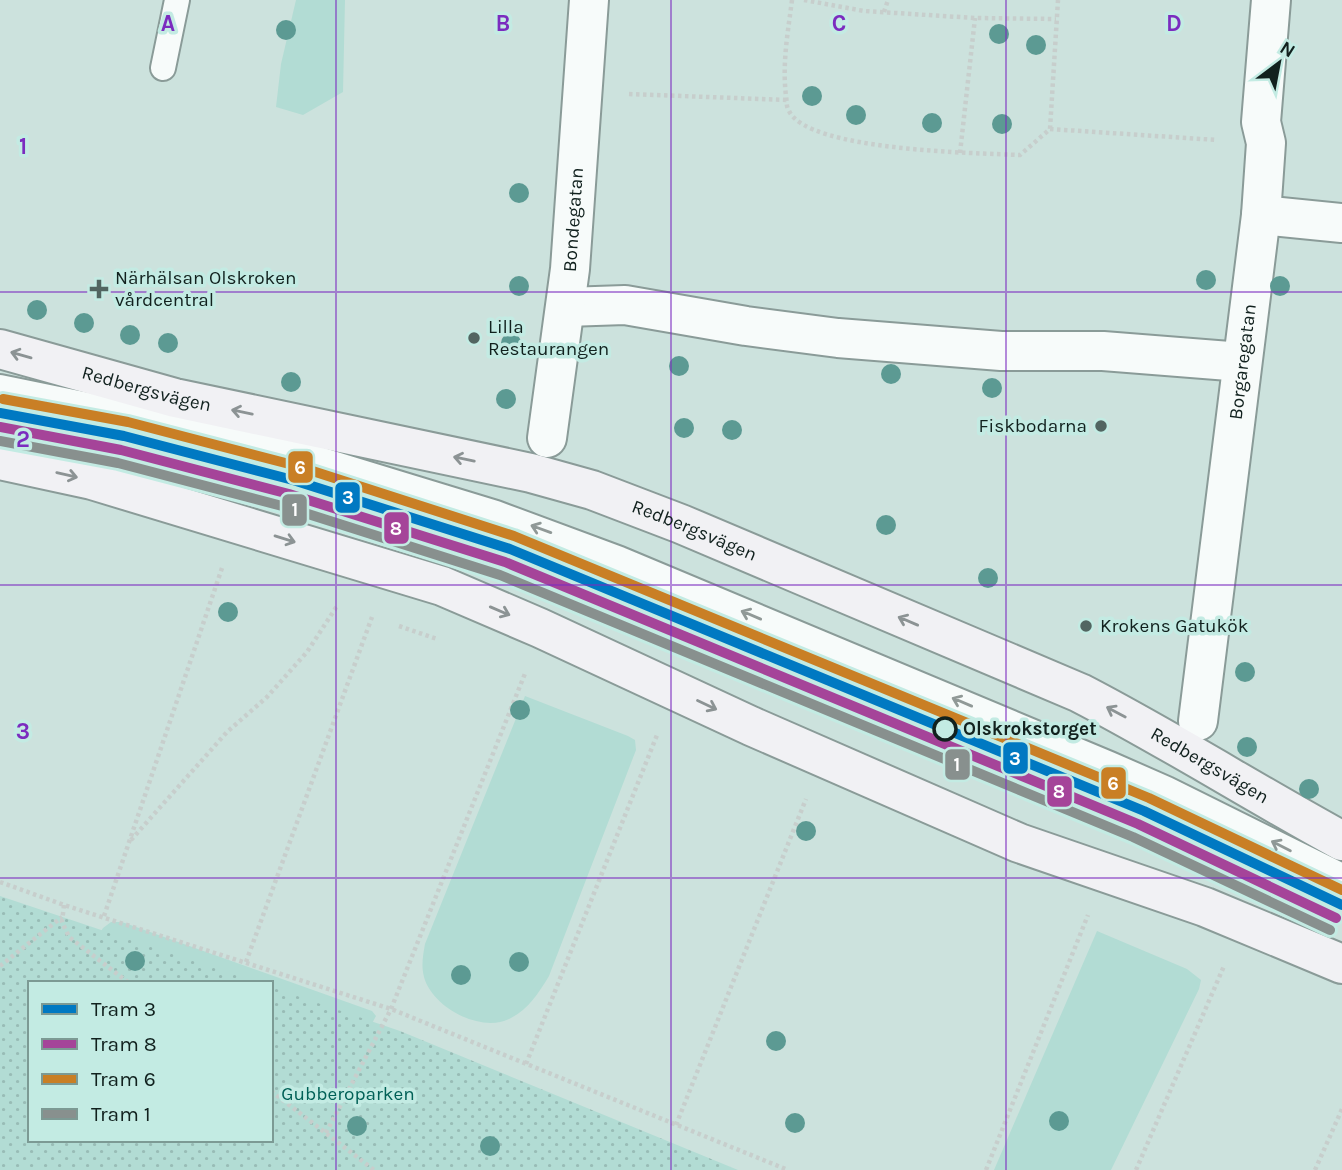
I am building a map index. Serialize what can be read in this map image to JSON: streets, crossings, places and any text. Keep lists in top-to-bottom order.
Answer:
{
  "streets": {
    "street": ["Bondegatan", "Borgaregatan", "Redbergsvägen"]
  },
  "parks": ["Gubberoparken"],
  "places": {
    "health": ["Närhälsan Olskroken vårdcentral"],
    "other": [
      "Lilla Restaurangen",
      "Fiskbodarna",
      "Krokens Gatukök",
      "Olskrokstorget"
    ]
  },
  "lines": [
    "tram line 6",
    "tram line 3",
    "tram line 8",
    "tram line 1"
  ],
  "legend": [
    "Tram 3",
    "Tram 8",
    "Tram 6",
    "Tram 1"
  ],
  "north": "top right",
  "grid": {
    "columns": [
      "A",
      "B",
      "C",
      "D"
    ],
    "rows": ["1", "2", "3"]
  }
}
